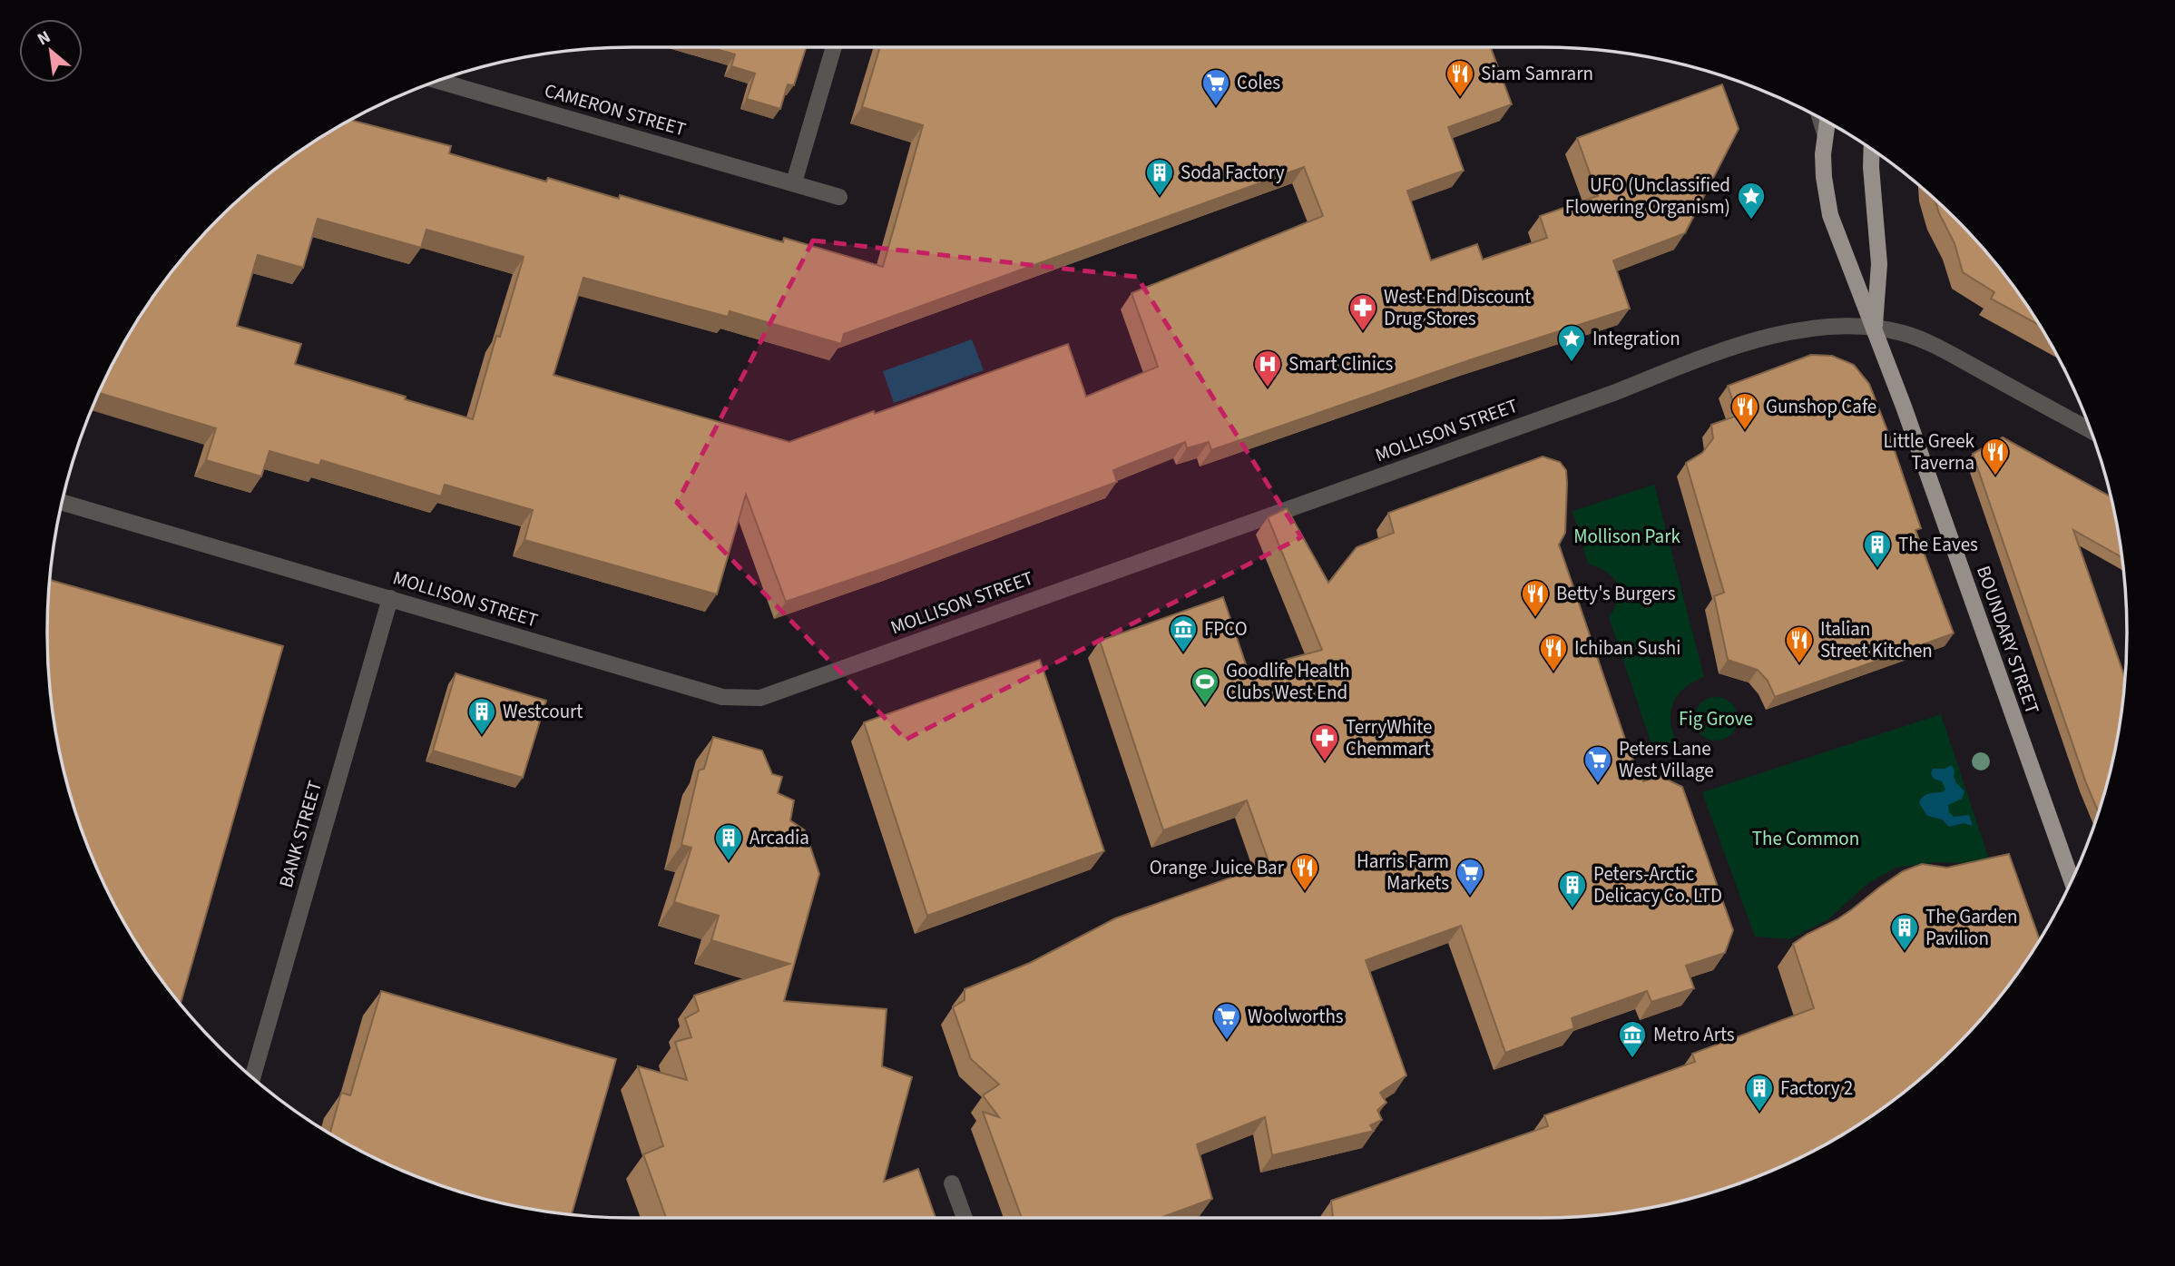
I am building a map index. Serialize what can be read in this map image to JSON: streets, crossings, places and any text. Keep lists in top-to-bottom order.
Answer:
{
  "streets": {
    "main road": ["BOUNDARY STREET"],
    "street": ["CAMERON STREET", "MOLLISON STREET", "BANK STREET"]
  },
  "crossings": [
    ["MOLLISON STREET", "BOUNDARY STREET"],
    ["MOLLISON STREET", "BANK STREET"]
  ],
  "parks": ["Mollison Park", "Fig Grove", "The Common"],
  "places": {
    "restaurant": [
      "Siam Samrarn",
      "Gunshop Cafe",
      "Little Greek Taverna",
      "Betty's Burgers",
      "Italian Street Kitchen",
      "Ichiban Sushi",
      "Orange Juice Bar"
    ],
    "supermarket": [
      "Coles",
      "Peters Lane West Village",
      "Harris Farm Markets",
      "Woolworths"
    ],
    "building": [
      "Soda Factory",
      "The Eaves",
      "Westcourt",
      "Arcadia",
      "Peters-Arctic Delicacy Co. LTD",
      "The Garden Pavilion",
      "Factory 2"
    ],
    "place": ["UFO (Unclassified Flowering Organism)", "Integration"],
    "pharmacy": ["West End Discount Drug Stores", "TerryWhite Chemmart"],
    "hospital": ["Smart Clinics"],
    "museum": ["FPCO", "Metro Arts"],
    "sports": ["Goodlife Health Clubs West End"]
  },
  "north": "top left"
}
